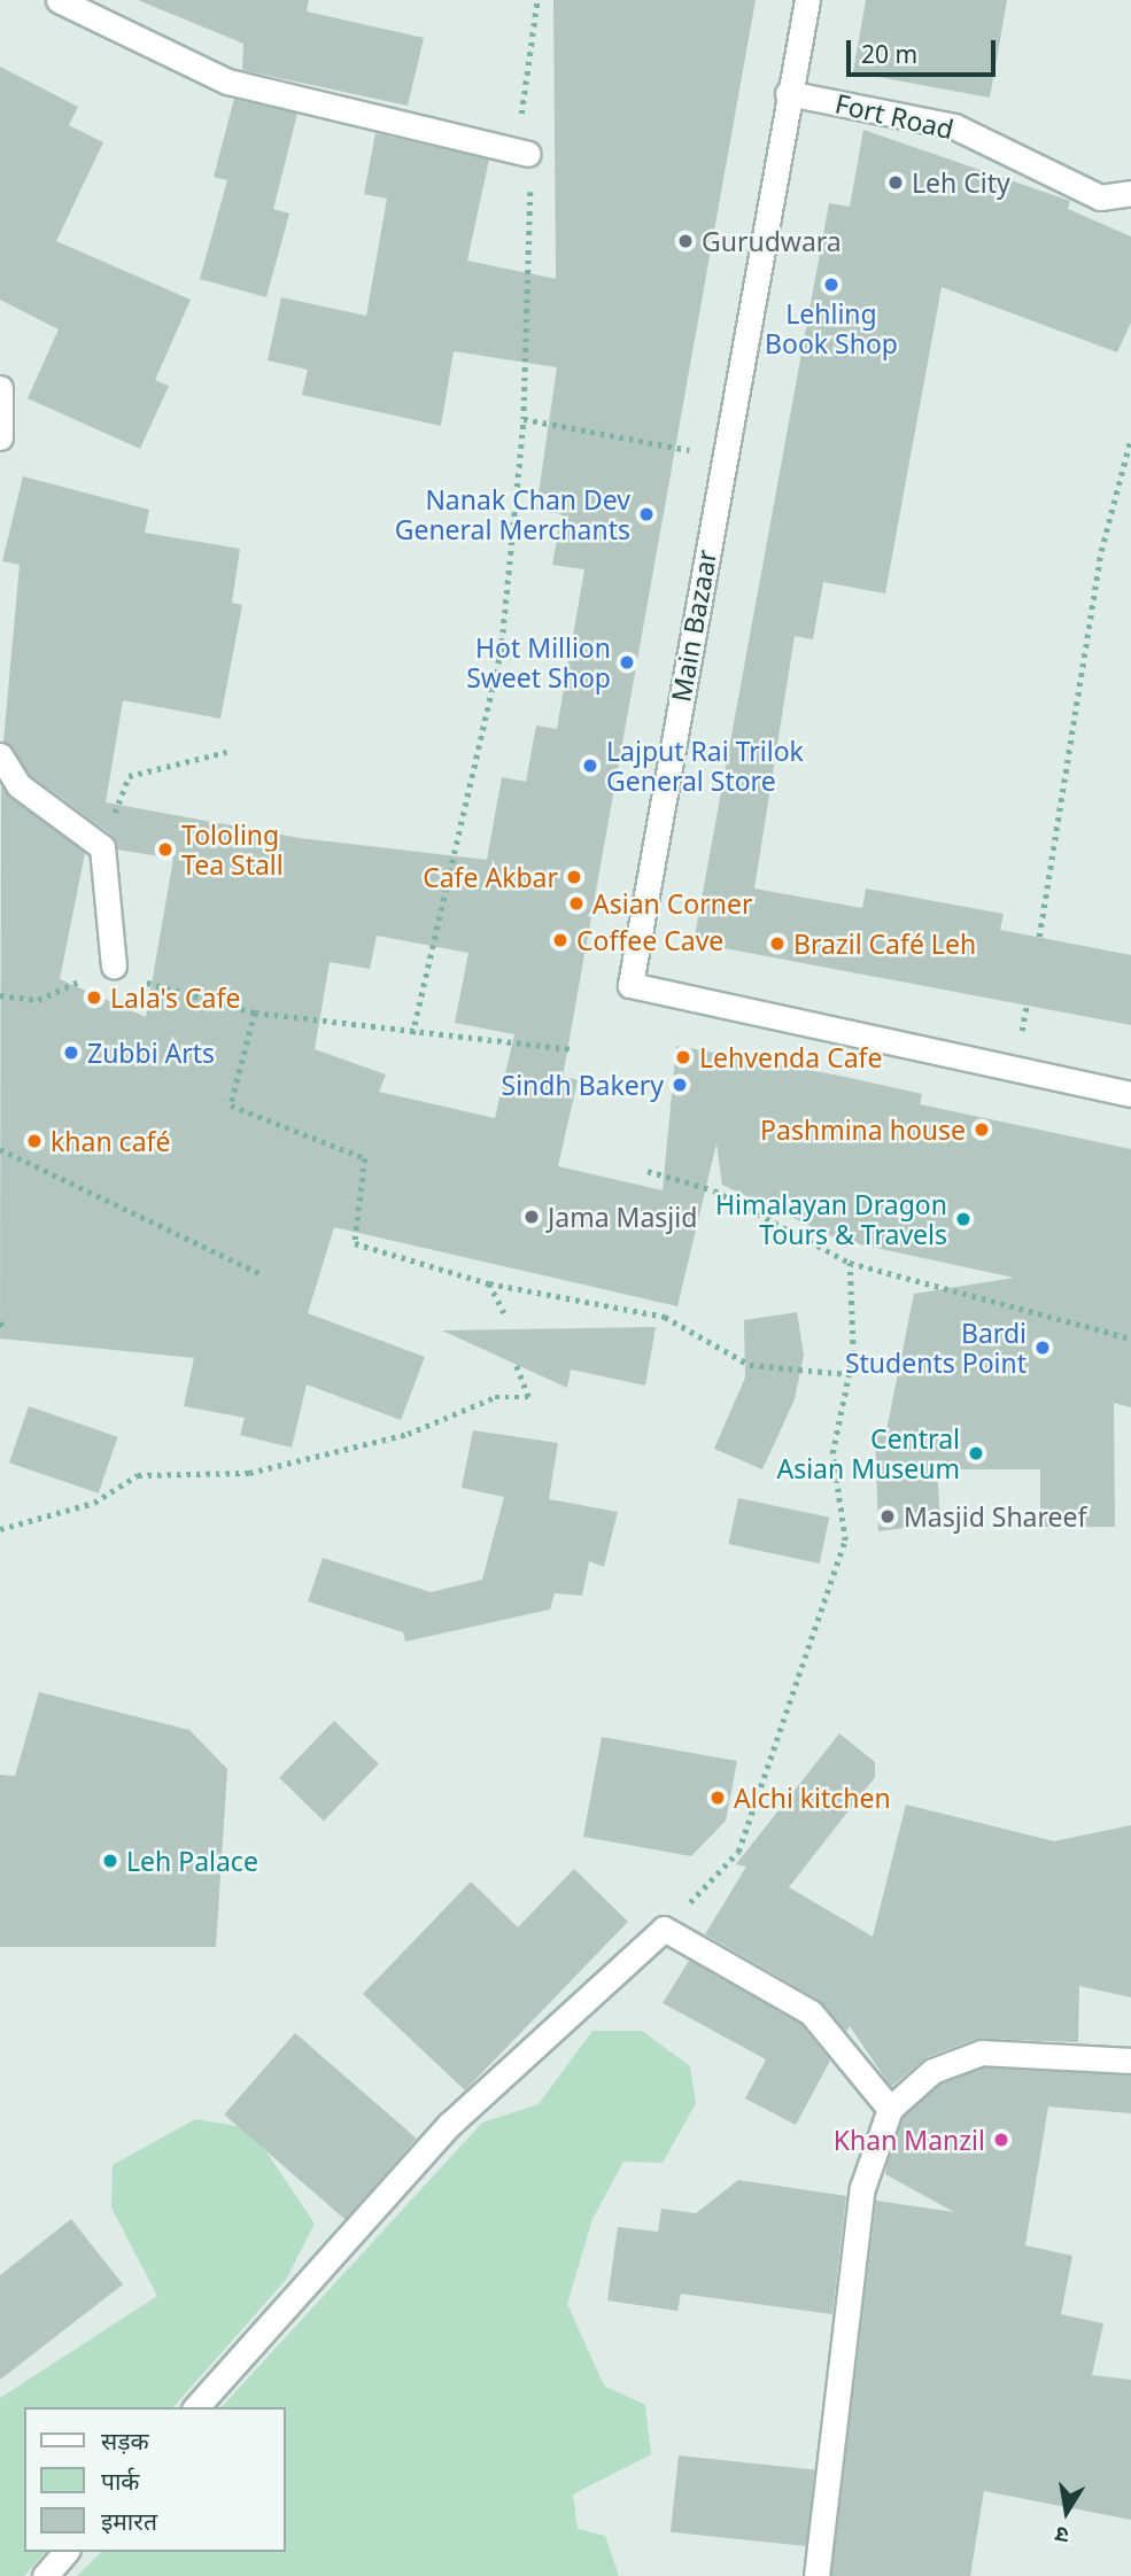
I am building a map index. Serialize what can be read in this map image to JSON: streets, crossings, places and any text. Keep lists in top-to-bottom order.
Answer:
{
  "streets": {
    "street": ["Fort Road", "Main Bazaar"]
  },
  "crossings": [
    ["Fort Road", "Main Bazaar"]
  ],
  "places": [
    "Leh City",
    "Gurudwara",
    "Lehling Book Shop",
    "Nanak Chan Dev General Merchants",
    "Hot Million Sweet Shop",
    "Lajput Rai Trilok General Store",
    "Tololing Tea Stall",
    "Cafe Akbar",
    "Asian Corner",
    "Coffee Cave",
    "Brazil Café Leh",
    "Lala's Cafe",
    "Zubbi Arts",
    "Lehvenda Cafe",
    "Sindh Bakery",
    "Pashmina house",
    "khan café",
    "Jama Masjid",
    "Himalayan Dragon Tours & Travels",
    "Bardi Students Point",
    "Central Asian Museum",
    "Masjid Shareef",
    "Alchi kitchen",
    "Leh Palace",
    "Khan Manzil"
  ],
  "legend": ["सड़क", "पार्क", "इमारत"],
  "scale_bar": "20 m",
  "north": "bottom"
}
